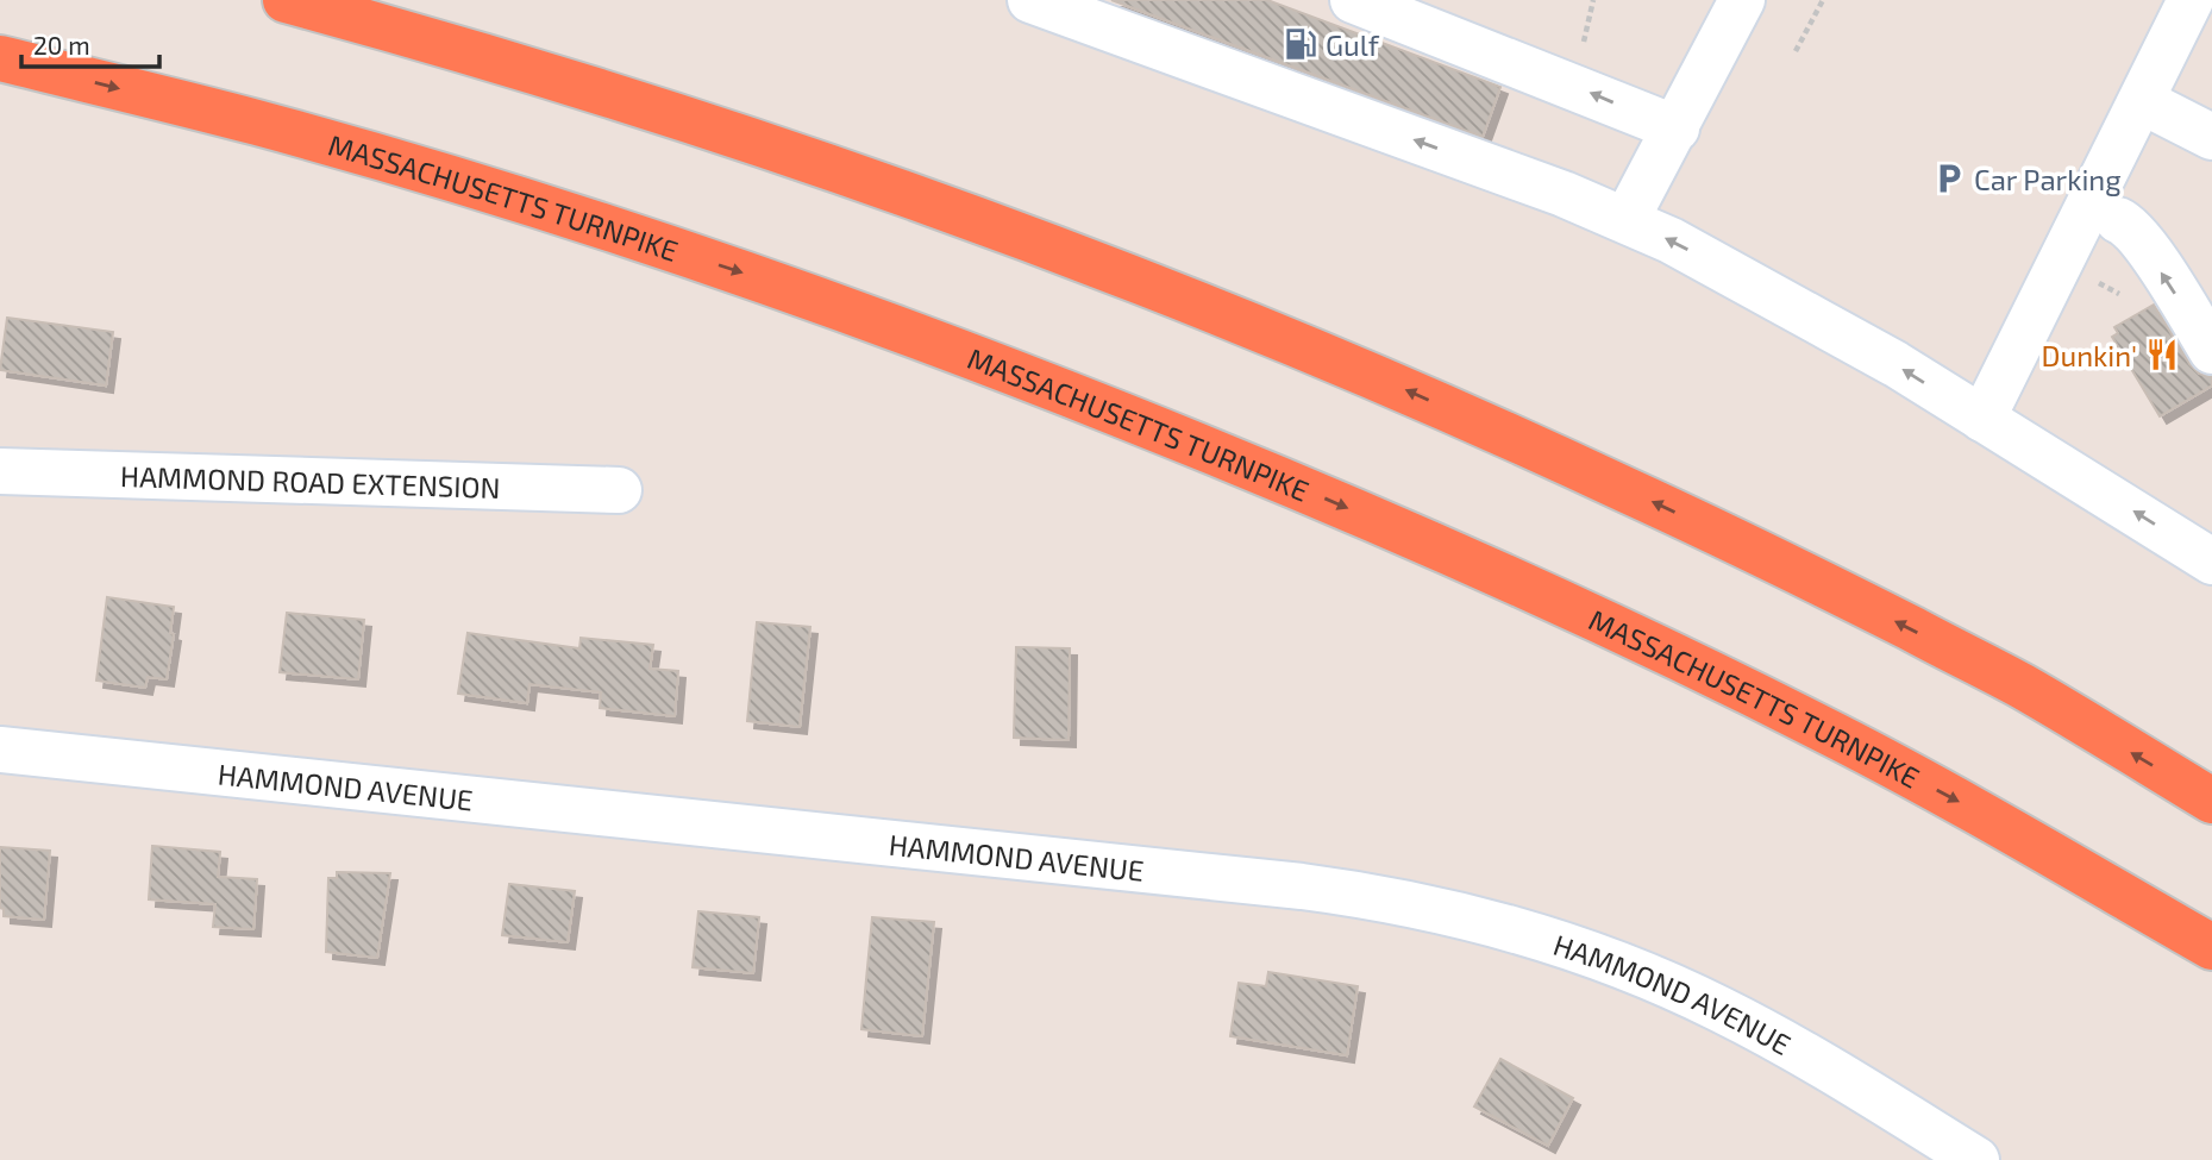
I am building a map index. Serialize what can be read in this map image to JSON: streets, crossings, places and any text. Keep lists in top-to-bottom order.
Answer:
{
  "streets": {
    "highway": ["MASSACHUSETTS TURNPIKE"],
    "street": ["HAMMOND ROAD EXTENSION", "HAMMOND AVENUE"]
  },
  "places": {
    "fuel station": ["Gulf"],
    "parking": ["Car Parking"],
    "restaurant": ["Dunkin'"]
  },
  "scale_bar": "20 m"
}
